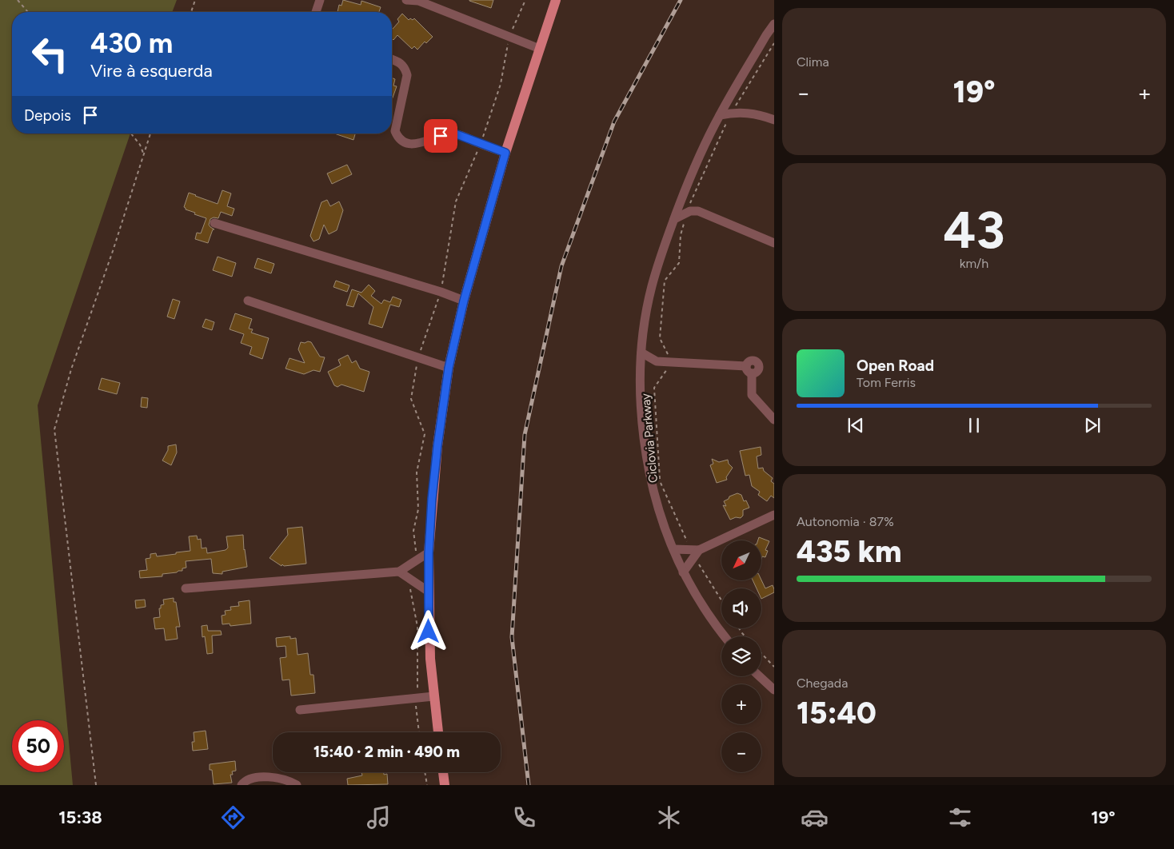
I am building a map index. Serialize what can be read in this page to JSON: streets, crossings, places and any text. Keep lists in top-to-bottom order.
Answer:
{
  "streets": {
    "path": ["Ciclovia Parkway"]
  },
  "north": "bottom left",
  "page": {
    "tile": [
      "Clima",
      ["43", "km/h"],
      ["Autonomia · 87%", "435 km"],
      ["Chegada", "15:40"]
    ],
    "turn": ["430 m", "Vire à esquerda"],
    "heat": ["−", "19°", "+"],
    "then": "Depois",
    "song": ["Open Road", "Tom Ferris"],
    "map_buttons": ["+", "−"],
    "limit": "50",
    "trip": "15:40 · 2 min · 490 m",
    "tabs": ["15:38", "19°"]
  }
}
